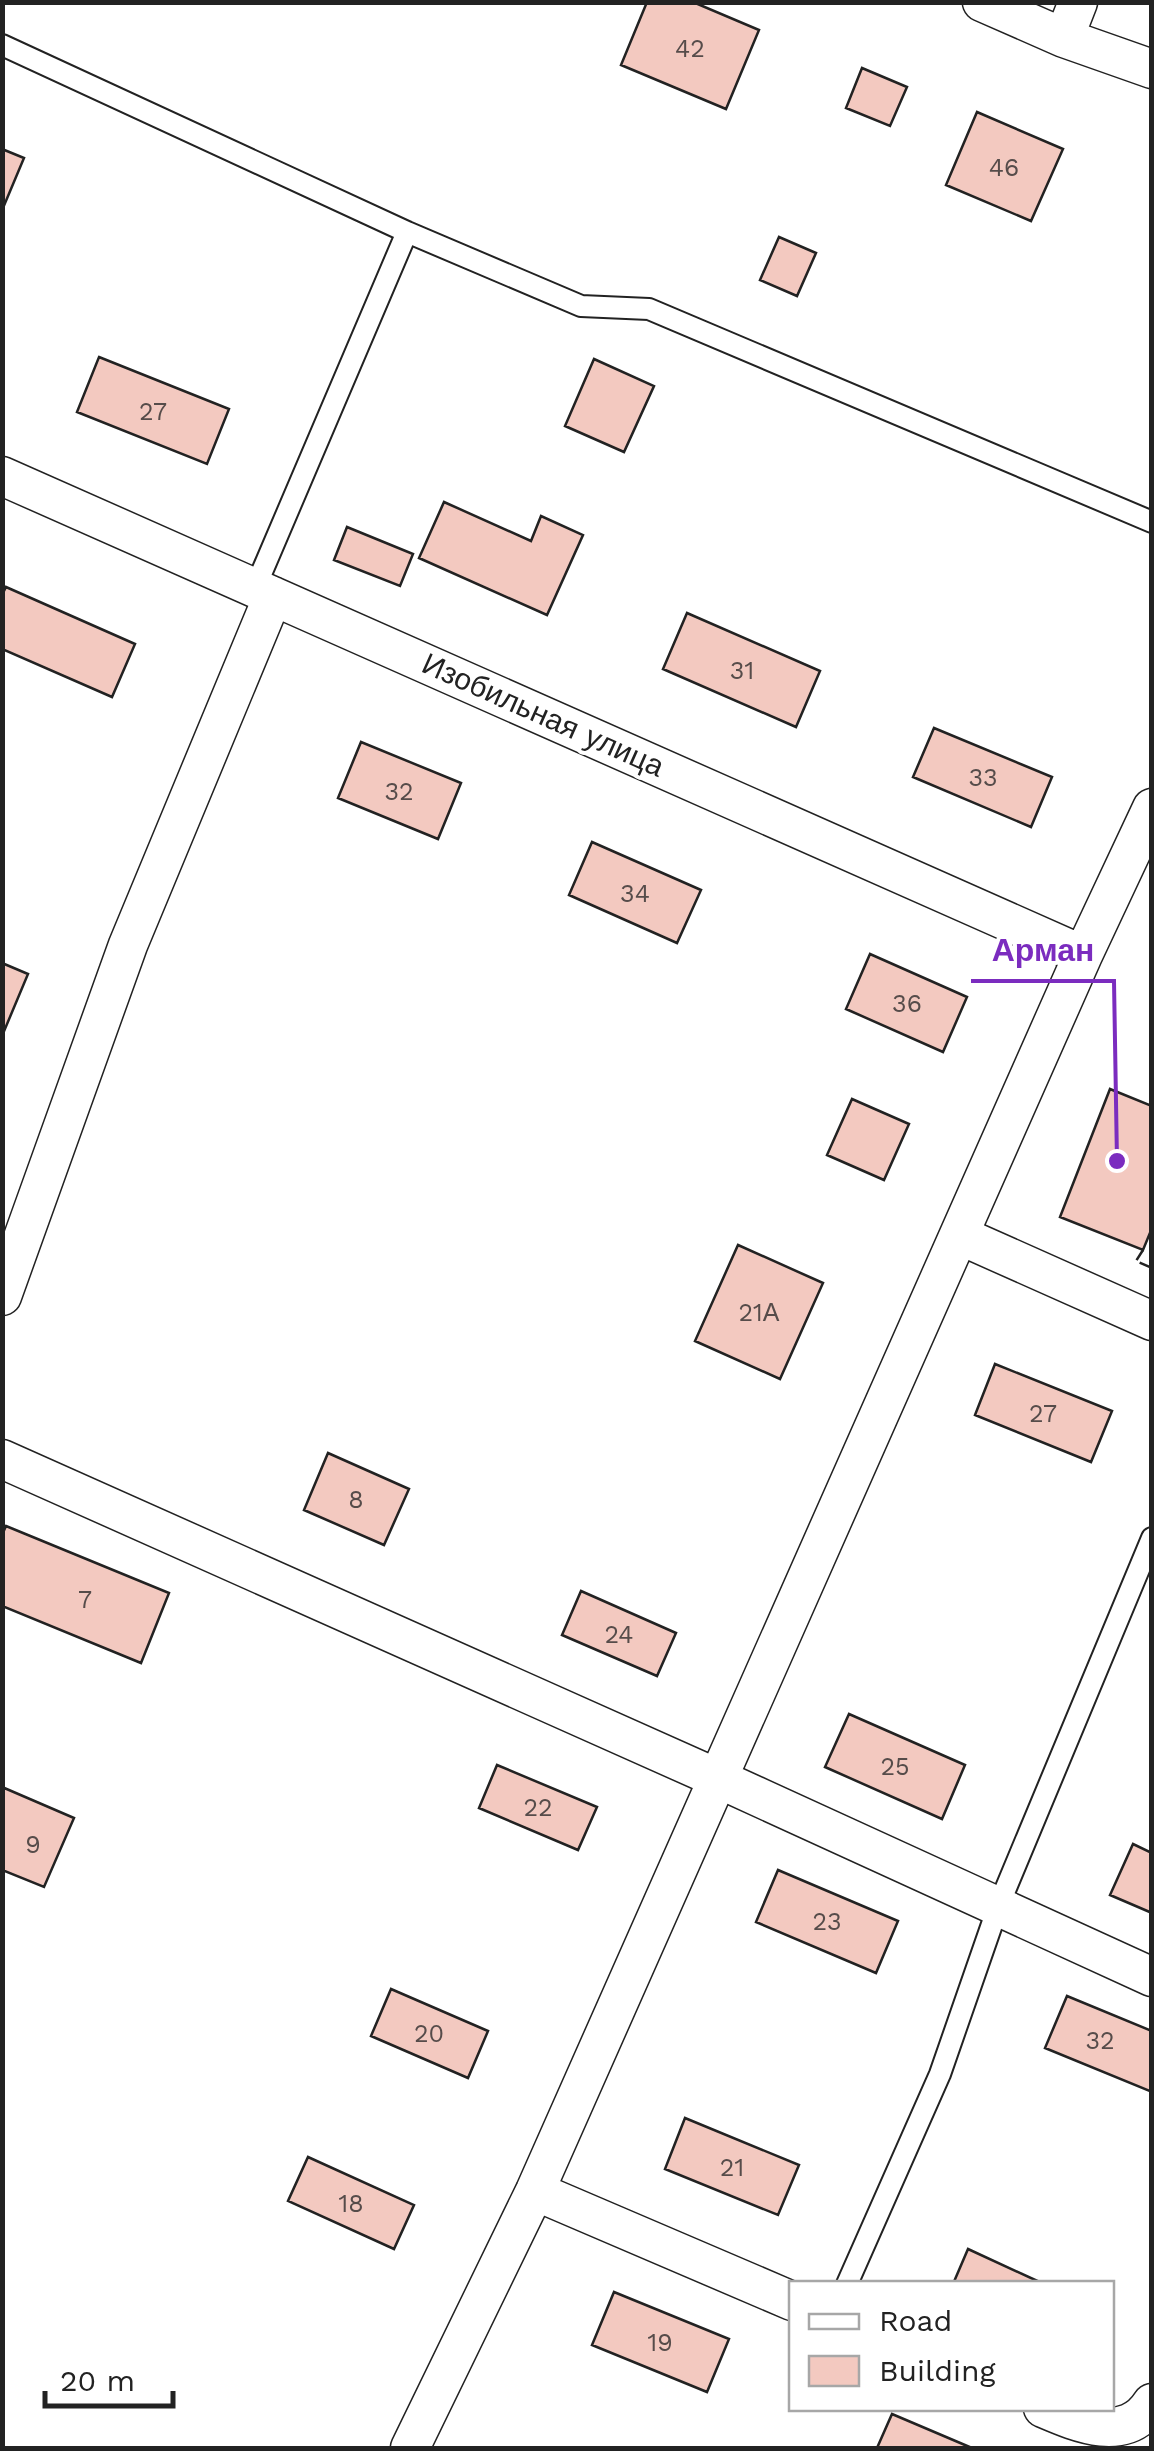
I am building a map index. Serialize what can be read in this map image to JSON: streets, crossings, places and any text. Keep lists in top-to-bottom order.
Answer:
{
  "streets": {
    "street": ["Изобильная улица"]
  },
  "places": ["Арман"],
  "house_numbers": [
    "42",
    "46",
    "27",
    "31",
    "33",
    "32",
    "34",
    "36",
    "21А",
    "27",
    "8",
    "7",
    "24",
    "25",
    "22",
    "9",
    "23",
    "20",
    "32",
    "21",
    "18",
    "19"
  ],
  "legend": ["Road", "Building"],
  "scale_bar": "20 m"
}
